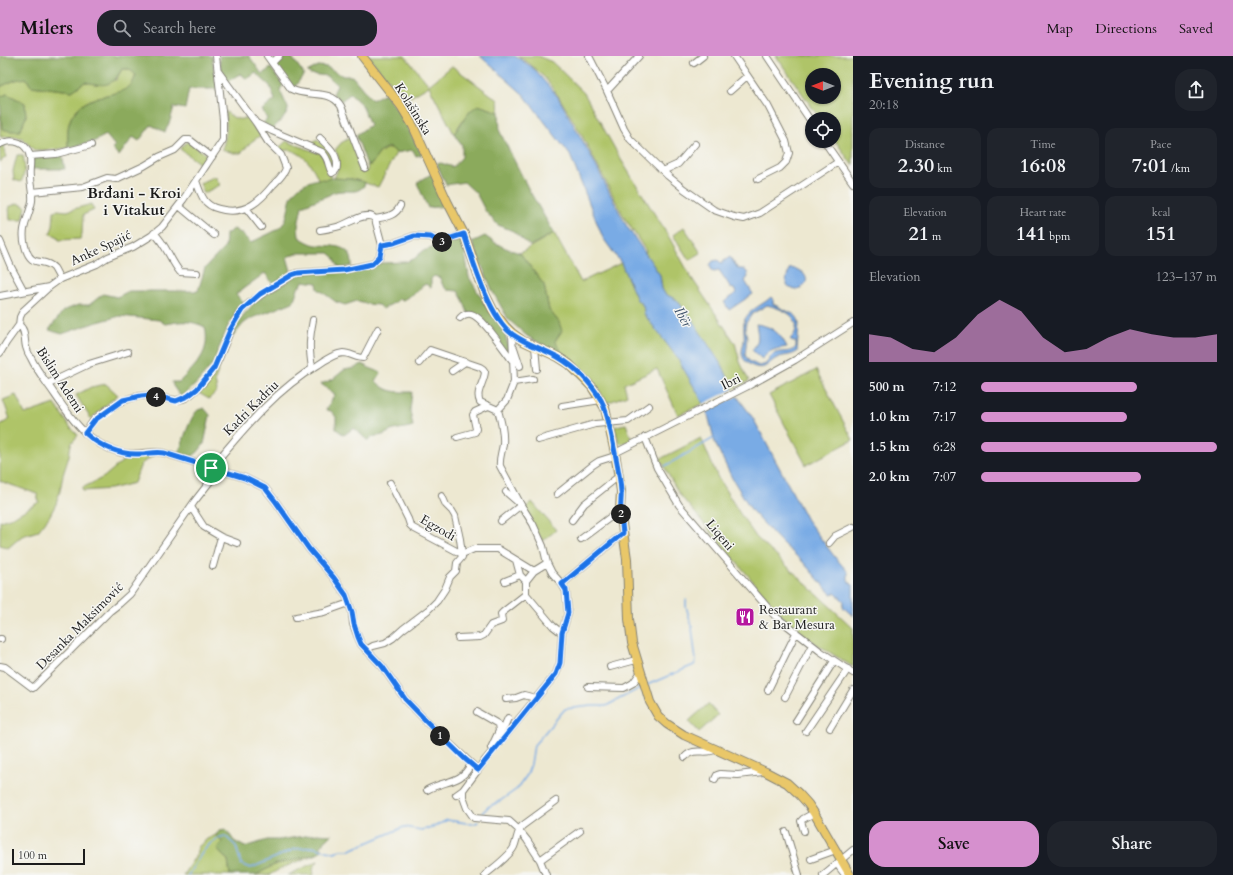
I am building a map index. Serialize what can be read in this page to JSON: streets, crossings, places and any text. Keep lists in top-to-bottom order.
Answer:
{
  "streets": {
    "main road": ["Kolašinska"],
    "street": [
      "Anke Spajić",
      "Bislim Ademi",
      "Ibri",
      "Kadri Kadriu",
      "Egzodi",
      "Liqeni",
      "Desanka Maksimović"
    ]
  },
  "crossings": [
    ["Kolašinska", "Ibri"],
    ["Bislim Ademi", "Kadri Kadriu"],
    ["Bislim Ademi", "Desanka Maksimović"],
    ["Ibri", "Liqeni"]
  ],
  "districts": ["Brđani - Kroi i Vitakut"],
  "water": ["Ibër"],
  "places": {
    "restaurant": ["Restaurant & Bar Mesura"]
  },
  "scale_bar": "100 m",
  "north": "left",
  "page": {
    "header": "Milers",
    "search": "Search here",
    "nav": ["Map", "Directions", "Saved"],
    "heading": ["Evening run", "20:18"],
    "stats": [
      ["Distance", "2.30 km"],
      ["Time", "16:08"],
      ["Pace", "7:01 /km"],
      ["Elevation", "21 m"],
      ["Heart rate", "141 bpm"],
      ["kcal", "151"]
    ],
    "pins": [
      "3",
      "4",
      "2",
      "1"
    ],
    "chart": ["Elevation", "123–137 m"],
    "list": [
      {
        "name": "500 m",
        "note": "7:12"
      },
      {
        "name": "1.0 km",
        "note": "7:17"
      },
      {
        "name": "1.5 km",
        "note": "6:28"
      },
      {
        "name": "2.0 km",
        "note": "7:07"
      }
    ],
    "buttons": ["Save", "Share"],
    "scale": "100 m"
  }
}
